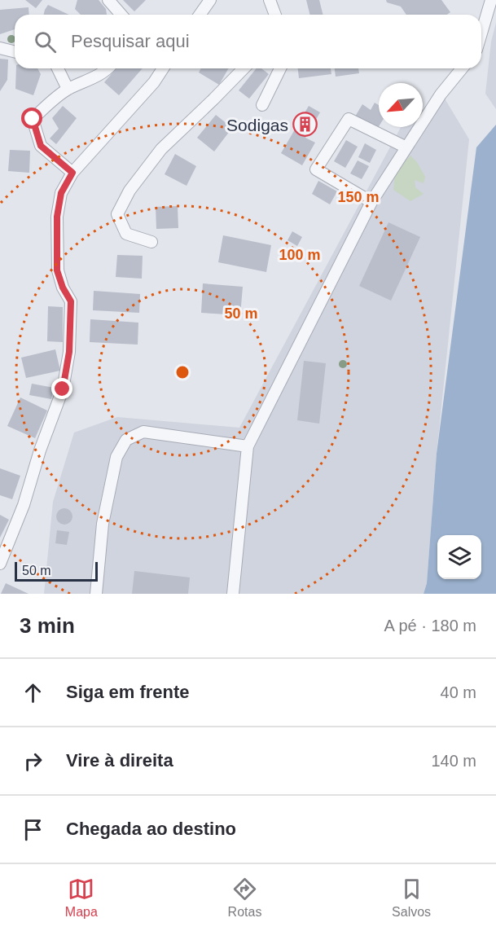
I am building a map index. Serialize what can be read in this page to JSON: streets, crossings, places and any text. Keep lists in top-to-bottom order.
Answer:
{
  "places": {
    "building": ["Sodigas"]
  },
  "scale_bar": "50 m",
  "north": "bottom left",
  "page": {
    "search": "Pesquisar aqui",
    "scale": "50 m",
    "heading": ["3 min", "A pé · 180 m"],
    "list": [
      ["Siga em frente", "40 m"],
      ["Vire à direita", "140 m"],
      "Chegada ao destino"
    ],
    "nav": ["Mapa", "Rotas", "Salvos"]
  },
  "rings": ["150 m", "100 m", "50 m"]
}
